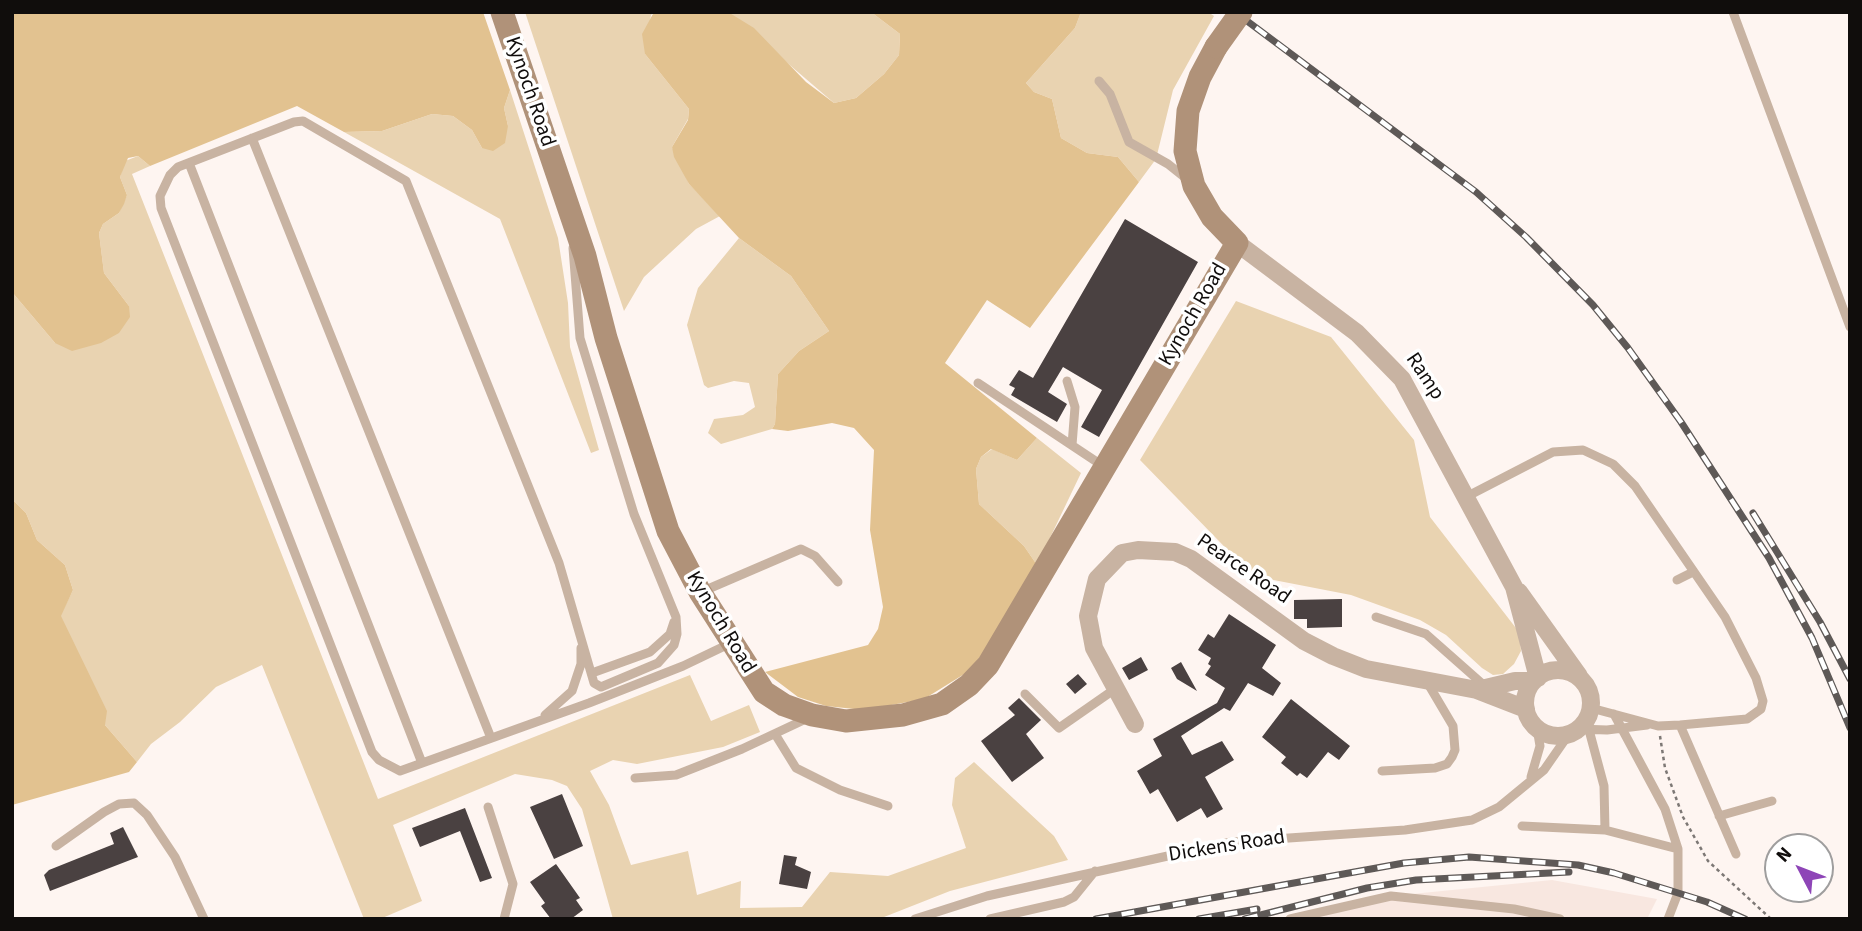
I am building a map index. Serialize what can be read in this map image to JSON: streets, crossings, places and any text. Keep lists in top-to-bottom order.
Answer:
{
  "streets": {
    "street": ["Kynoch Road", "Ramp", "Pearce Road"],
    "lane": ["Dickens Road"]
  },
  "crossings": [
    ["Kynoch Road", "Ramp"],
    ["Ramp", "Pearce Road"],
    ["Ramp", "Dickens Road"],
    ["Pearce Road", "Dickens Road"]
  ],
  "north": "top left"
}
